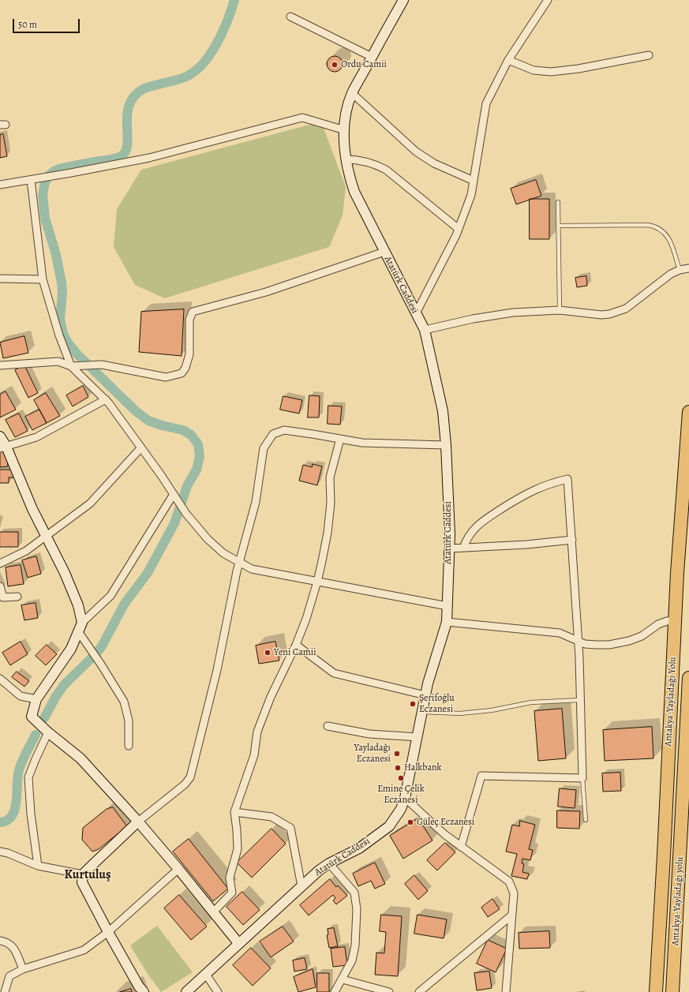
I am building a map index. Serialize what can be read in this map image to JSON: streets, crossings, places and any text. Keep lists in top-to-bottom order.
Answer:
{
  "streets": {
    "highway": ["Antakya-Yayladağı Yolu", "Antakya-Yayladağı yolu"],
    "main road": ["Atatürk Caddesi"]
  },
  "districts": ["Kurtuluş"],
  "places": [
    "Ordu Camii",
    "Yeni Camii",
    "Şerifoğlu Eczanesi",
    "Yayladağı Eczanesi",
    "Halkbank",
    "Emine Çelik Eczanesi",
    "Güleç Eczanesi"
  ],
  "scale_bar": "50 m"
}
